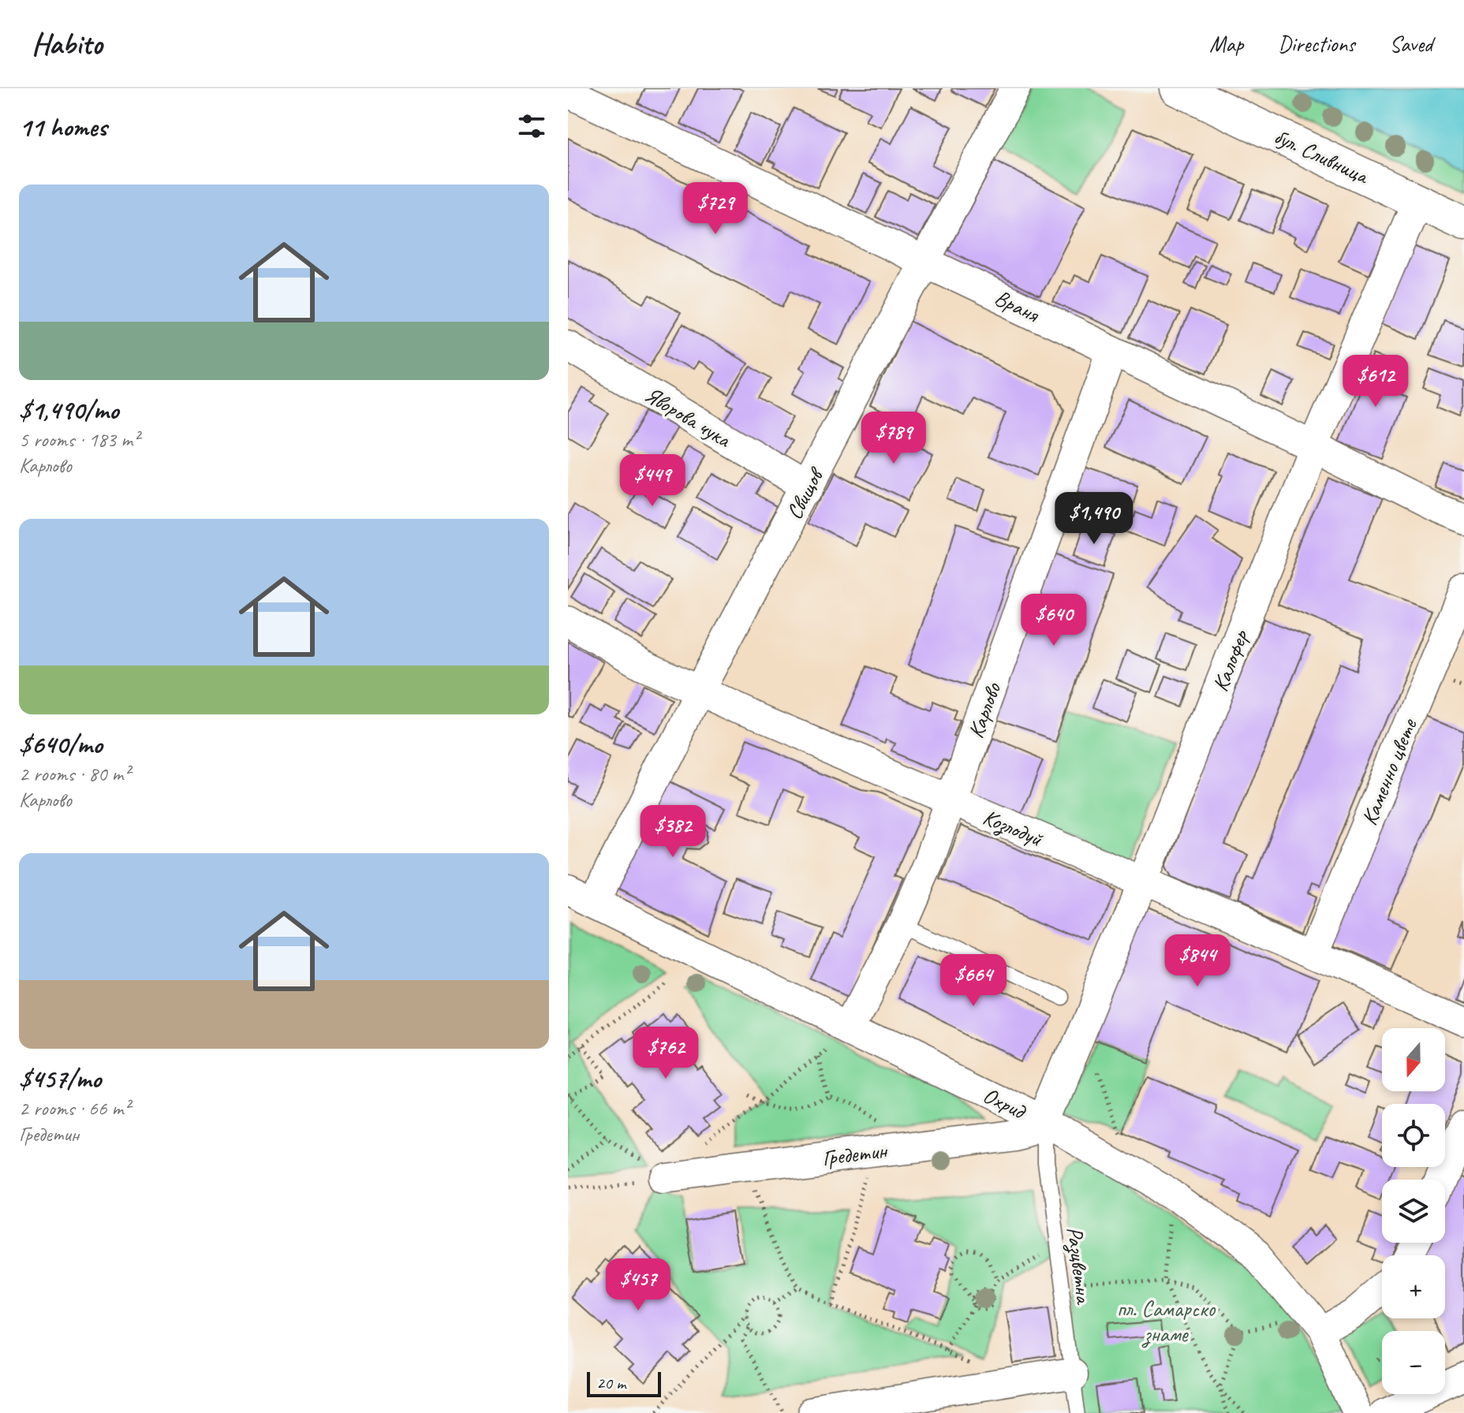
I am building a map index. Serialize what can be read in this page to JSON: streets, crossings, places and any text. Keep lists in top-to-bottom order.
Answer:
{
  "streets": {
    "main road": ["бул. Сливница"],
    "street": [
      "Враня",
      "Яворова чука",
      "Свищов",
      "Калофер",
      "Карлово",
      "Каменно цвете",
      "Козлодуй",
      "Охрид",
      "Гредетин"
    ],
    "lane": ["Разцветна"]
  },
  "crossings": [
    ["бул. Сливница", "Калофер"],
    ["Враня", "Свищов"],
    ["Враня", "Калофер"],
    ["Враня", "Карлово"],
    ["Яворова чука", "Свищов"],
    ["Свищов", "Козлодуй"],
    ["Свищов", "Охрид"],
    ["Калофер", "Козлодуй"],
    ["Калофер", "Охрид"],
    ["Калофер", "Гредетин"],
    ["Калофер", "Разцветна"],
    ["Карлово", "Козлодуй"],
    ["Карлово", "Охрид"],
    ["Каменно цвете", "Козлодуй"],
    ["Охрид", "Гредетин"],
    ["Охрид", "Разцветна"],
    ["Гредетин", "Разцветна"]
  ],
  "parks": ["пл. Самарско знаме"],
  "scale_bar": "20 m",
  "north": "bottom",
  "page": {
    "header": "Habito",
    "nav": ["Map", "Directions", "Saved"],
    "heading": "11 homes",
    "list": [
      {
        "name": "$1,490/mo",
        "note": "5 rooms · 183 m² · Карлово"
      },
      {
        "name": "$640/mo",
        "note": "2 rooms · 80 m² · Карлово"
      },
      {
        "name": "$457/mo",
        "note": "2 rooms · 66 m² · Гредетин"
      }
    ],
    "price": [
      "$729",
      "$612",
      "$789",
      "$449",
      "$1,490",
      "$640",
      "$382",
      "$844",
      "$664",
      "$762",
      "$457"
    ],
    "map_buttons": ["+", "−"],
    "scale": "20 m"
  }
}
